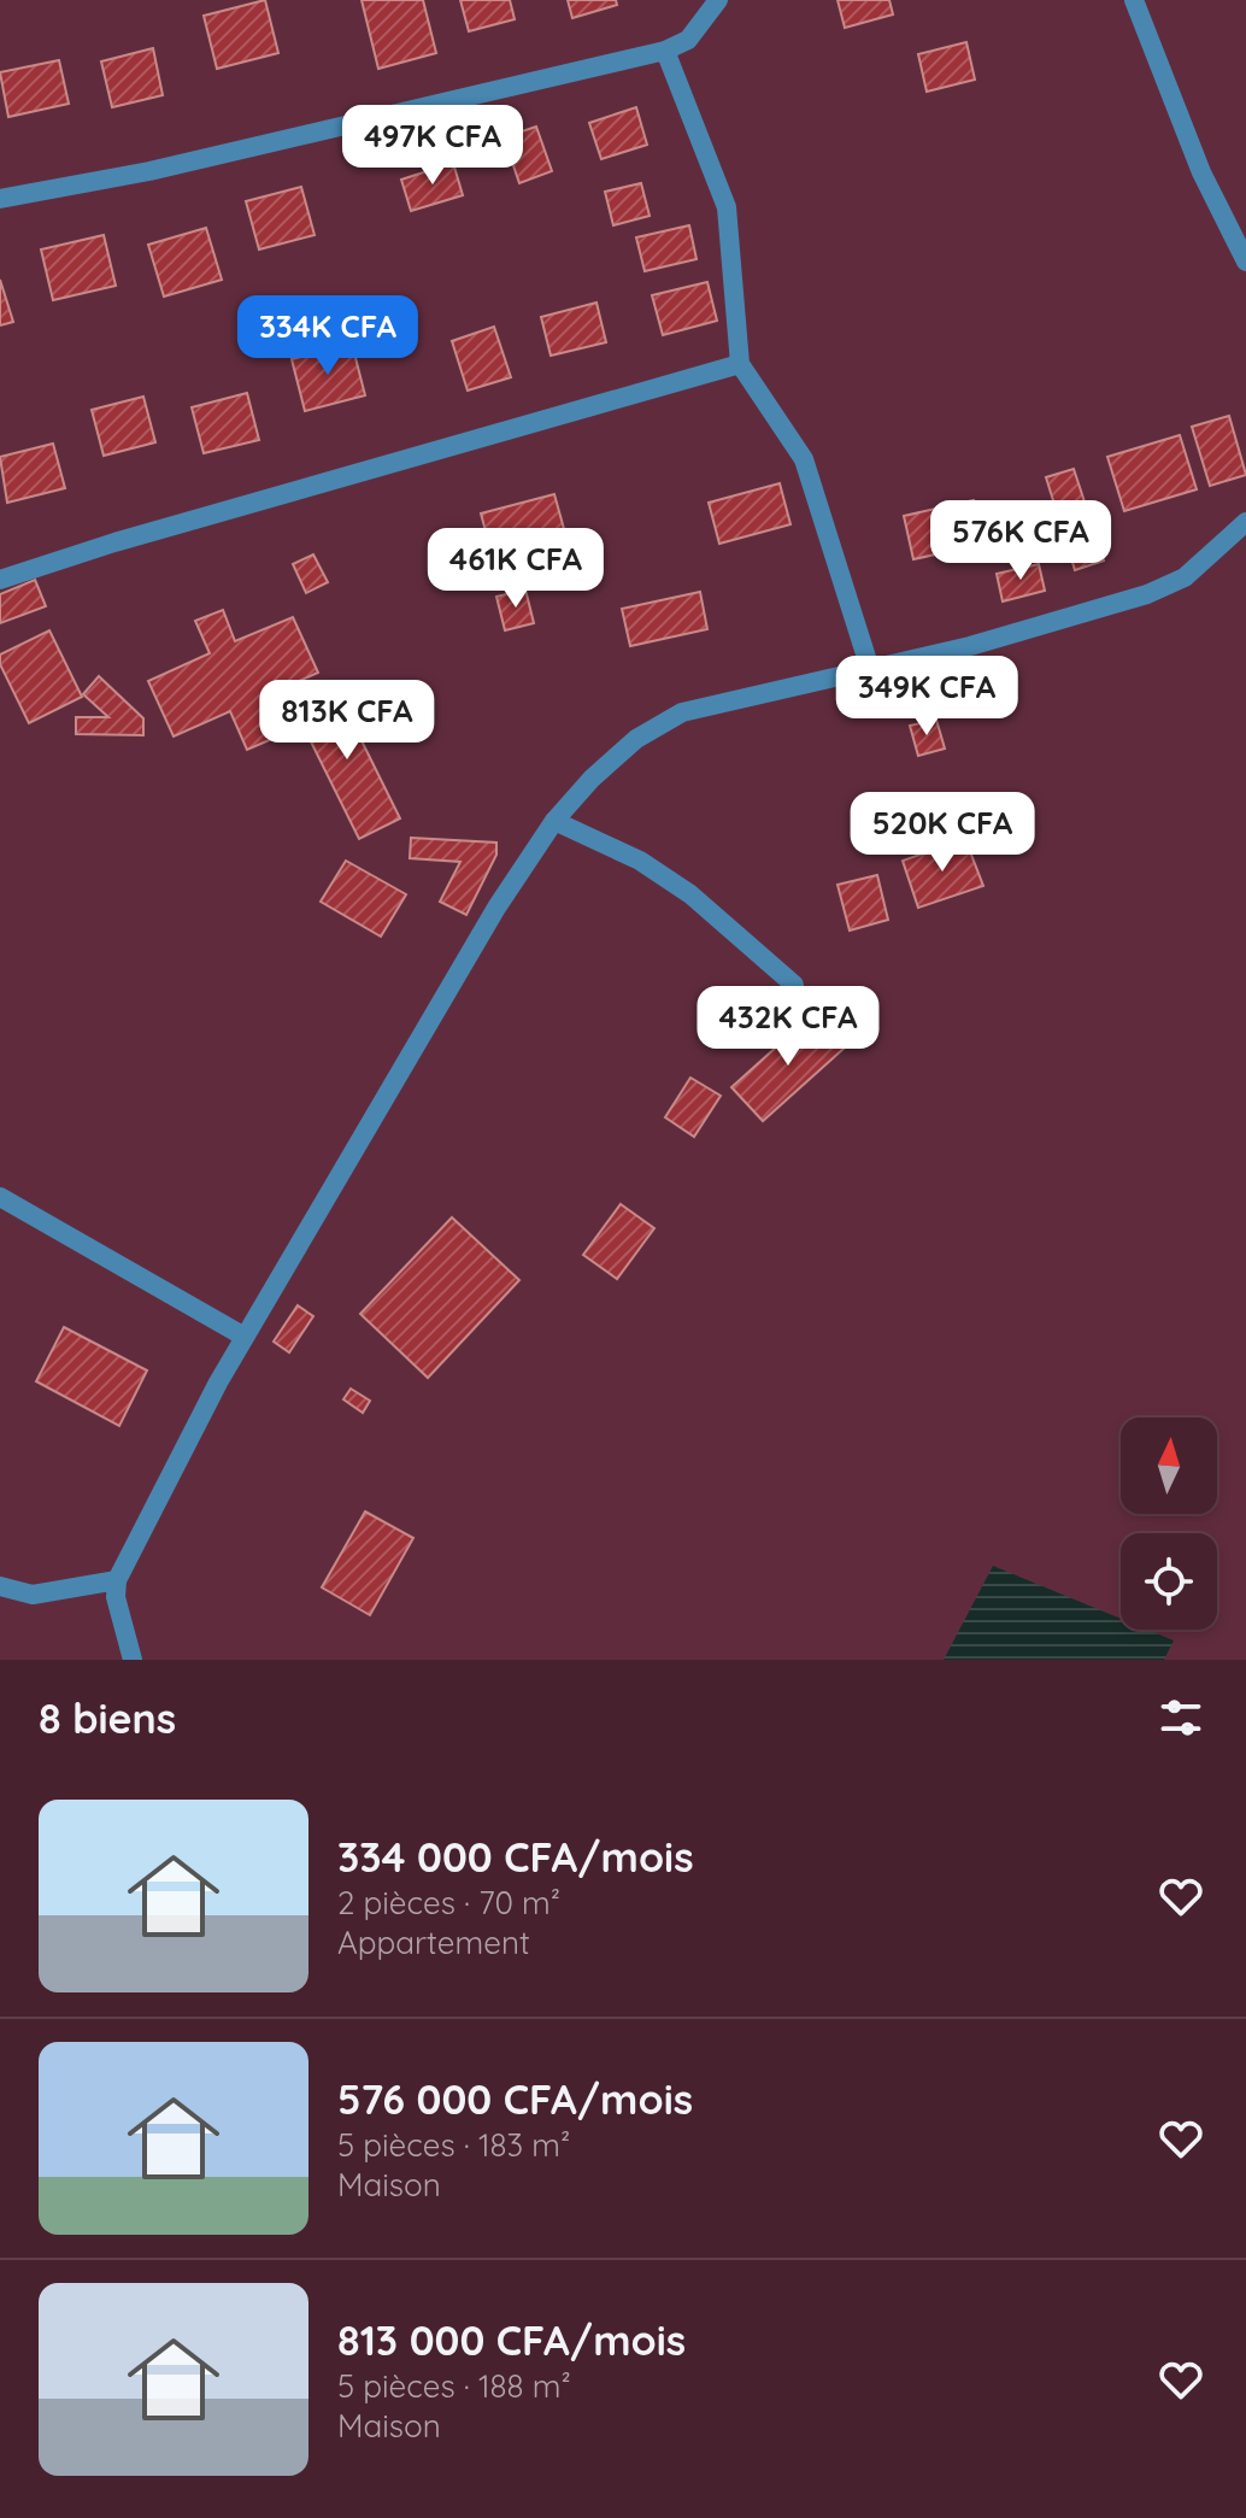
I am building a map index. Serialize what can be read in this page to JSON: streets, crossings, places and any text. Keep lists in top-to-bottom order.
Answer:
{
  "north": "top",
  "page": {
    "price": [
      "497K CFA",
      "334K CFA",
      "576K CFA",
      "461K CFA",
      "349K CFA",
      "813K CFA",
      "520K CFA",
      "432K CFA"
    ],
    "heading": "8 biens",
    "list": [
      {
        "name": "334 000 CFA/mois",
        "note": "2 pièces · 70 m² · Appartement"
      },
      {
        "name": "576 000 CFA/mois",
        "note": "5 pièces · 183 m² · Maison"
      },
      {
        "name": "813 000 CFA/mois",
        "note": "5 pièces · 188 m² · Maison"
      }
    ]
  }
}
